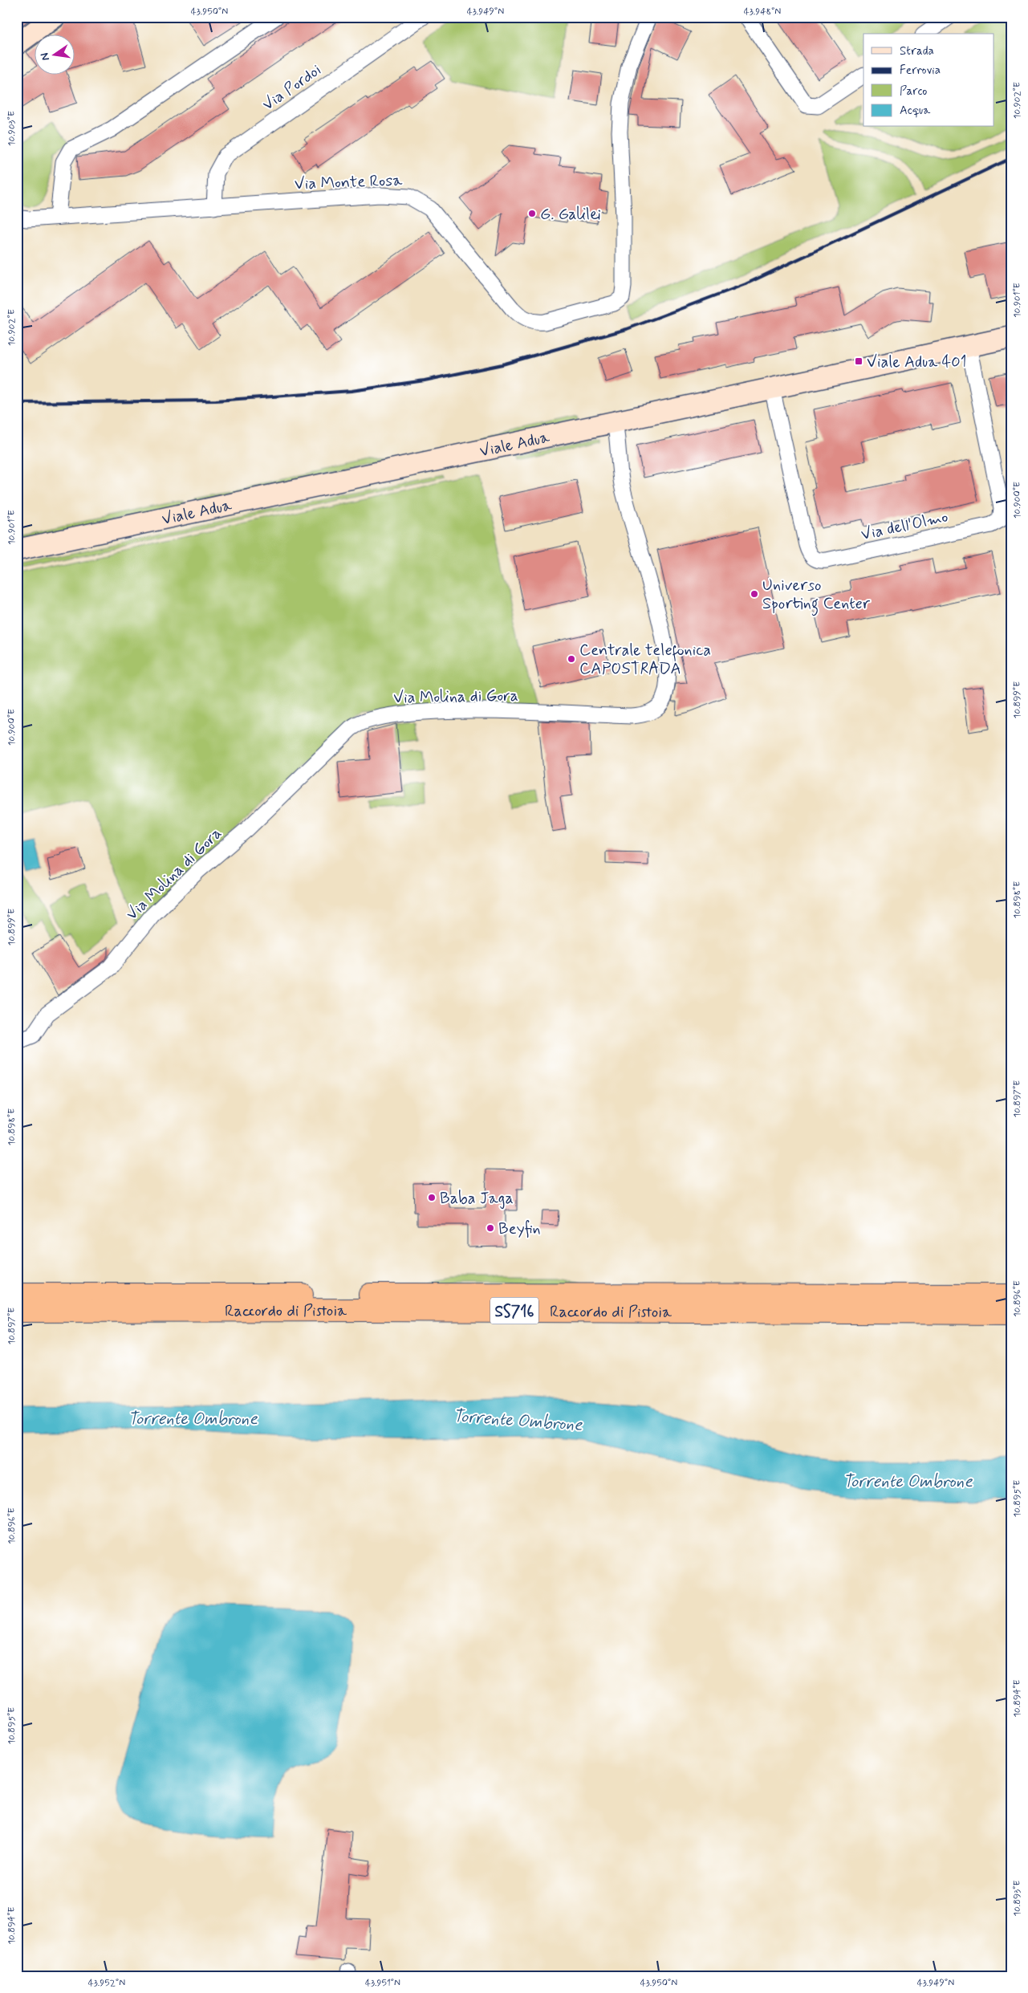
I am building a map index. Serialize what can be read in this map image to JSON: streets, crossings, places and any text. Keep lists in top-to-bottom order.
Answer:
{
  "streets": {
    "highway": ["Raccordo di Pistoia", "SS716"],
    "main road": ["Viale Adua"],
    "street": [
      "Via Pordoi",
      "Via Monte Rosa",
      "Via dell'Olmo",
      "Via Molina di Gora"
    ]
  },
  "crossings": [
    ["Via Pordoi", "Via Monte Rosa"],
    ["Viale Adua", "Via dell'Olmo"],
    ["Viale Adua", "Via Molina di Gora"]
  ],
  "water": ["Torrente Ombrone"],
  "places": {
    "other": [
      "G. Galilei",
      "Universo Sporting Center",
      "Centrale telefonica CAPOSTRADA",
      "Baba Jaga",
      "Beyfin"
    ],
    "transit": ["Viale Adua 401"]
  },
  "legend": [
    "Strada",
    "Ferrovia",
    "Parco",
    "Acqua"
  ],
  "north": "left",
  "coordinates": [
    "43.950°N",
    "43.949°N",
    "43.948°N",
    "10.902°E",
    "10.903°E",
    "10.901°E",
    "10.900°E",
    "10.899°E",
    "10.898°E",
    "10.897°E",
    "10.896°E",
    "10.895°E",
    "10.894°E",
    "10.893°E",
    "43.952°N",
    "43.951°N"
  ]
}
